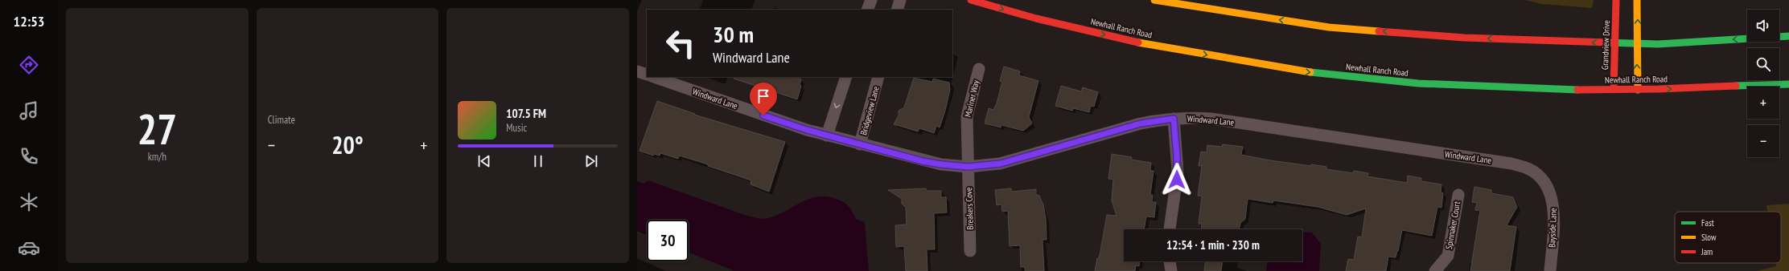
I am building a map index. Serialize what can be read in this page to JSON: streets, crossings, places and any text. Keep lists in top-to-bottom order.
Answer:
{
  "streets": {
    "main road": ["Newhall Ranch Road", "Grandview Drive"],
    "street": [
      "Windward Lane",
      "Mariner Way",
      "Bridgeview Lane",
      "Breakers Cove",
      "Spinnaker Court",
      "Bayside Lane"
    ]
  },
  "crossings": [
    ["Newhall Ranch Road", "Grandview Drive"],
    ["Windward Lane", "Mariner Way"],
    ["Windward Lane", "Bridgeview Lane"],
    ["Windward Lane", "Breakers Cove"],
    ["Windward Lane", "Bayside Lane"],
    ["Mariner Way", "Breakers Cove"]
  ],
  "legend": ["Fast", "Slow", "Jam"],
  "page": {
    "tabs": "12:53",
    "tile": [
      ["27", "km/h"],
      "Climate"
    ],
    "map_buttons": ["+", "−"],
    "turn": ["30 m", "Windward Lane"],
    "song": ["107.5 FM", "Music"],
    "heat": ["−", "20°", "+"],
    "limit": "30",
    "trip": "12:54 · 1 min · 230 m"
  }
}
